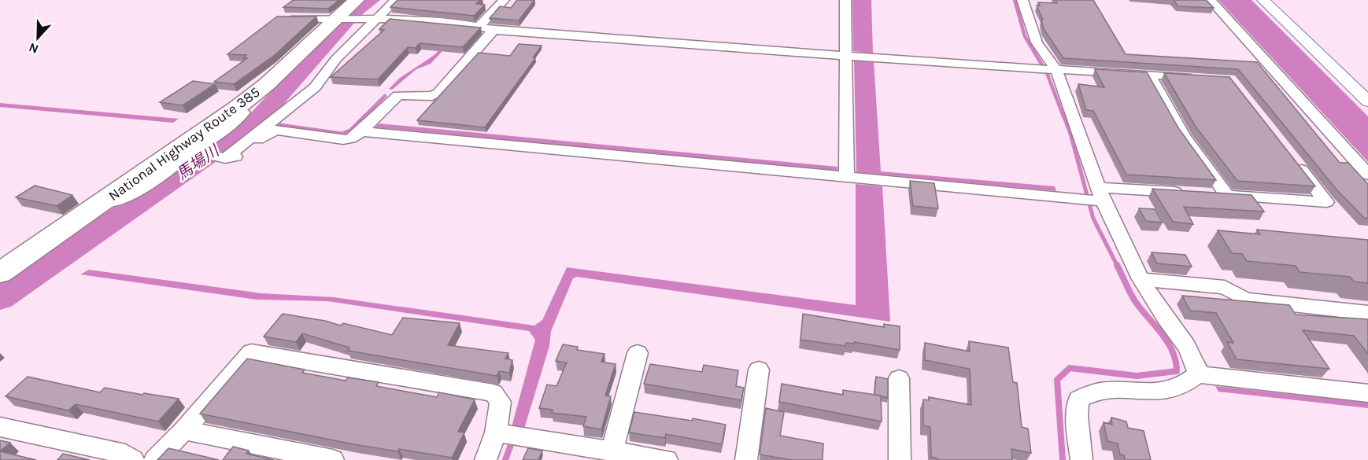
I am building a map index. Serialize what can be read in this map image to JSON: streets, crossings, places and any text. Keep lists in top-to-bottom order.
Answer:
{
  "streets": {
    "highway": ["National Highway Route 385"]
  },
  "water": ["馬場川"],
  "north": "bottom"
}
